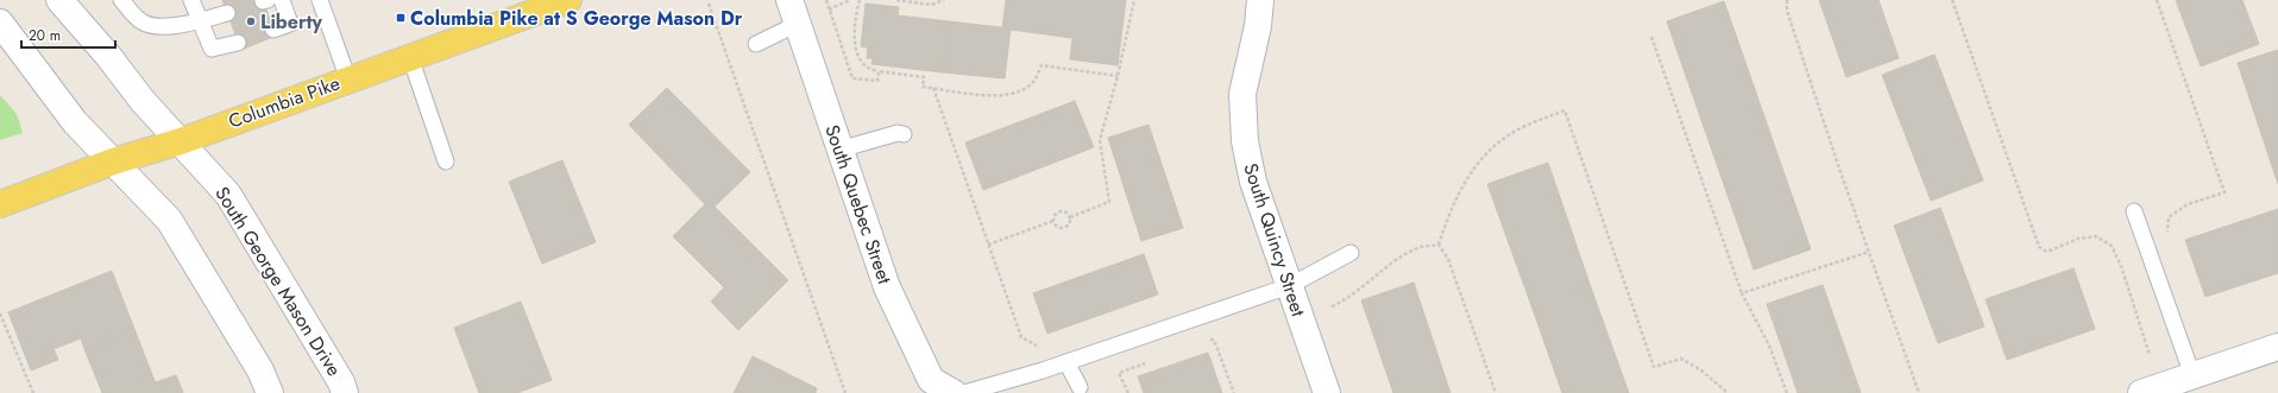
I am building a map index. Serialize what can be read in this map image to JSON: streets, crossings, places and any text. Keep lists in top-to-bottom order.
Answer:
{
  "streets": {
    "main road": ["Columbia Pike"],
    "street": ["South Quebec Street", "South Quincy Street", "South George Mason Drive"]
  },
  "crossings": [
    ["Columbia Pike", "South George Mason Drive"]
  ],
  "places": {
    "transit": ["Columbia Pike at S George Mason Dr"],
    "other": ["Liberty"]
  },
  "scale_bar": "20 m"
}
